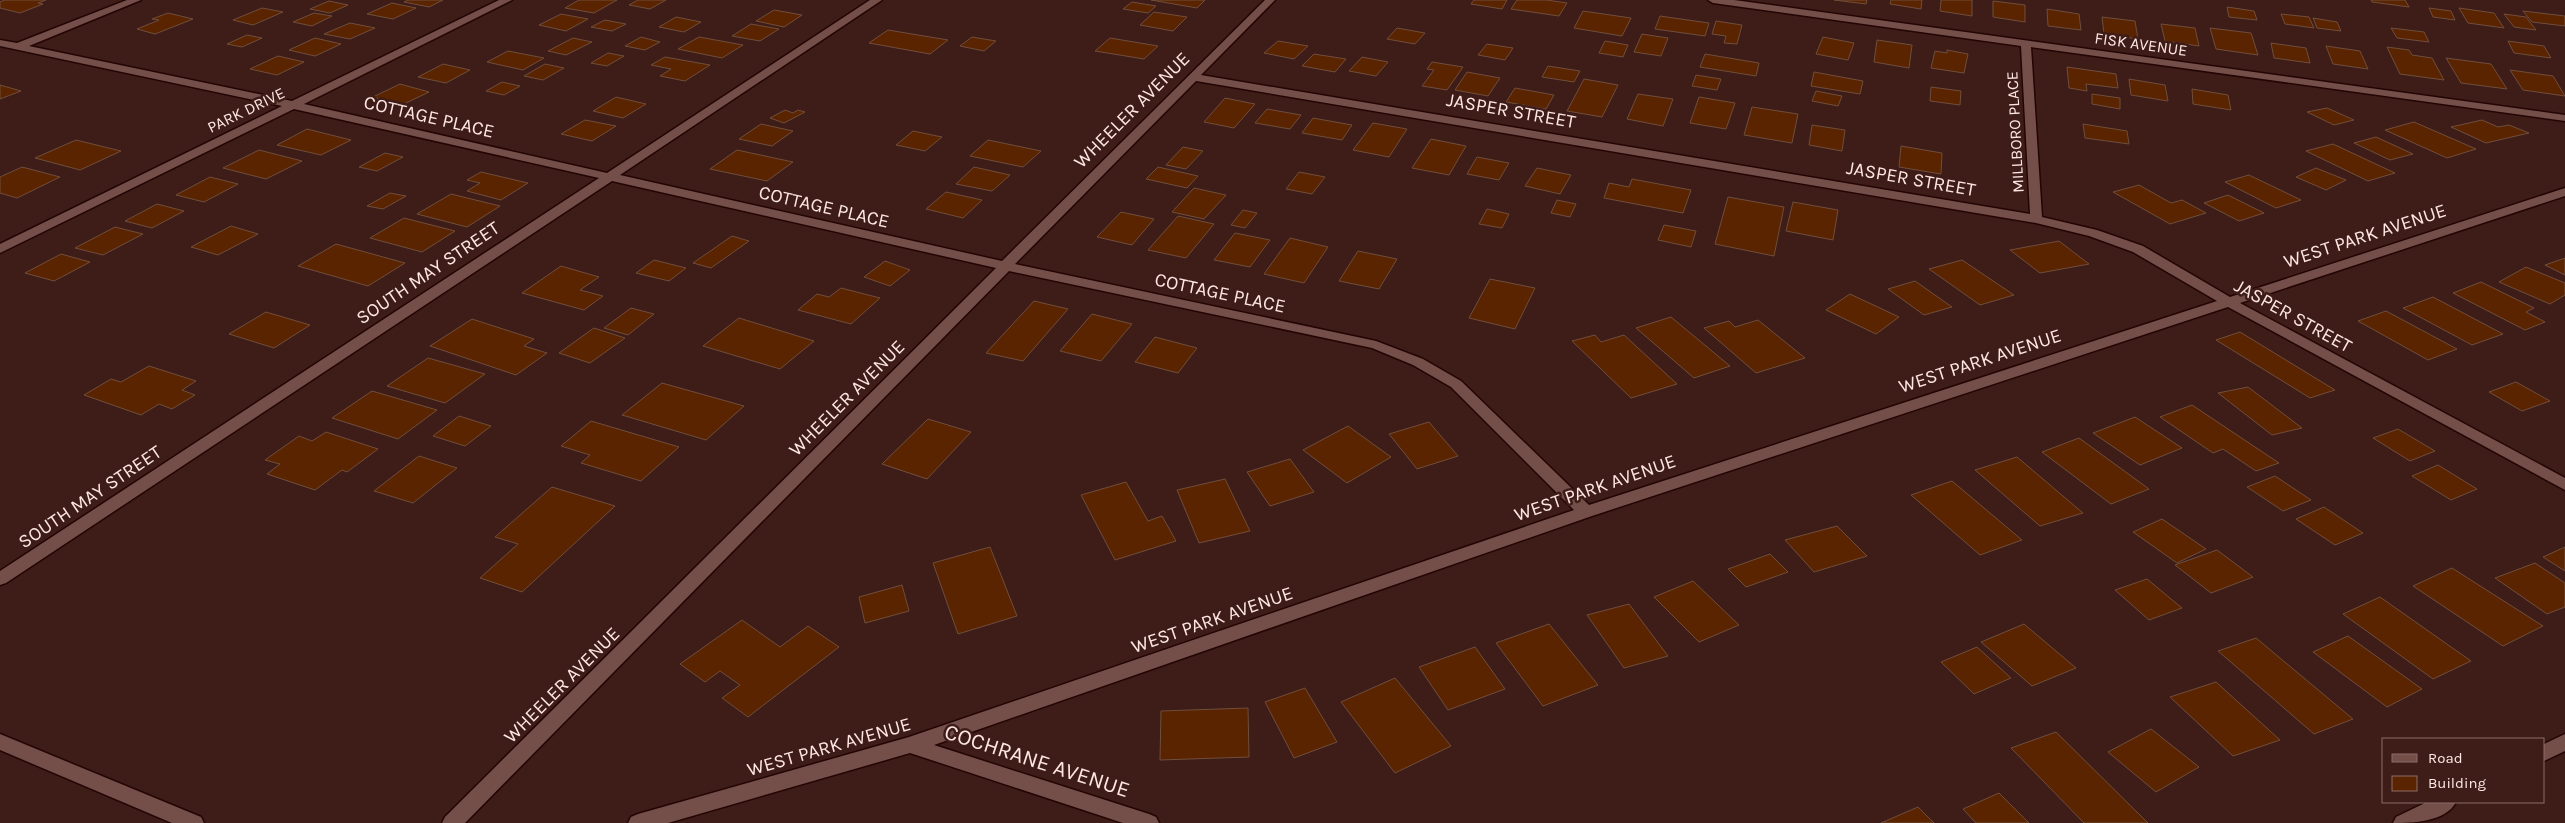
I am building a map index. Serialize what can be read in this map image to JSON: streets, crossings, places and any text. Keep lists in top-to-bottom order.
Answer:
{
  "streets": {
    "street": [
      "FISK AVENUE",
      "PARK DRIVE",
      "WHEELER AVENUE",
      "JASPER STREET",
      "COTTAGE PLACE",
      "MILLBORO PLACE",
      "WEST PARK AVENUE",
      "SOUTH MAY STREET",
      "COCHRANE AVENUE"
    ]
  },
  "crossings": [
    ["FISK AVENUE", "MILLBORO PLACE"],
    ["PARK DRIVE", "COTTAGE PLACE"],
    ["WHEELER AVENUE", "JASPER STREET"],
    ["WHEELER AVENUE", "COTTAGE PLACE"],
    ["JASPER STREET", "MILLBORO PLACE"],
    ["JASPER STREET", "WEST PARK AVENUE"],
    ["COTTAGE PLACE", "WEST PARK AVENUE"],
    ["COTTAGE PLACE", "SOUTH MAY STREET"],
    ["WEST PARK AVENUE", "COCHRANE AVENUE"]
  ],
  "legend": ["Road", "Building"]
}
